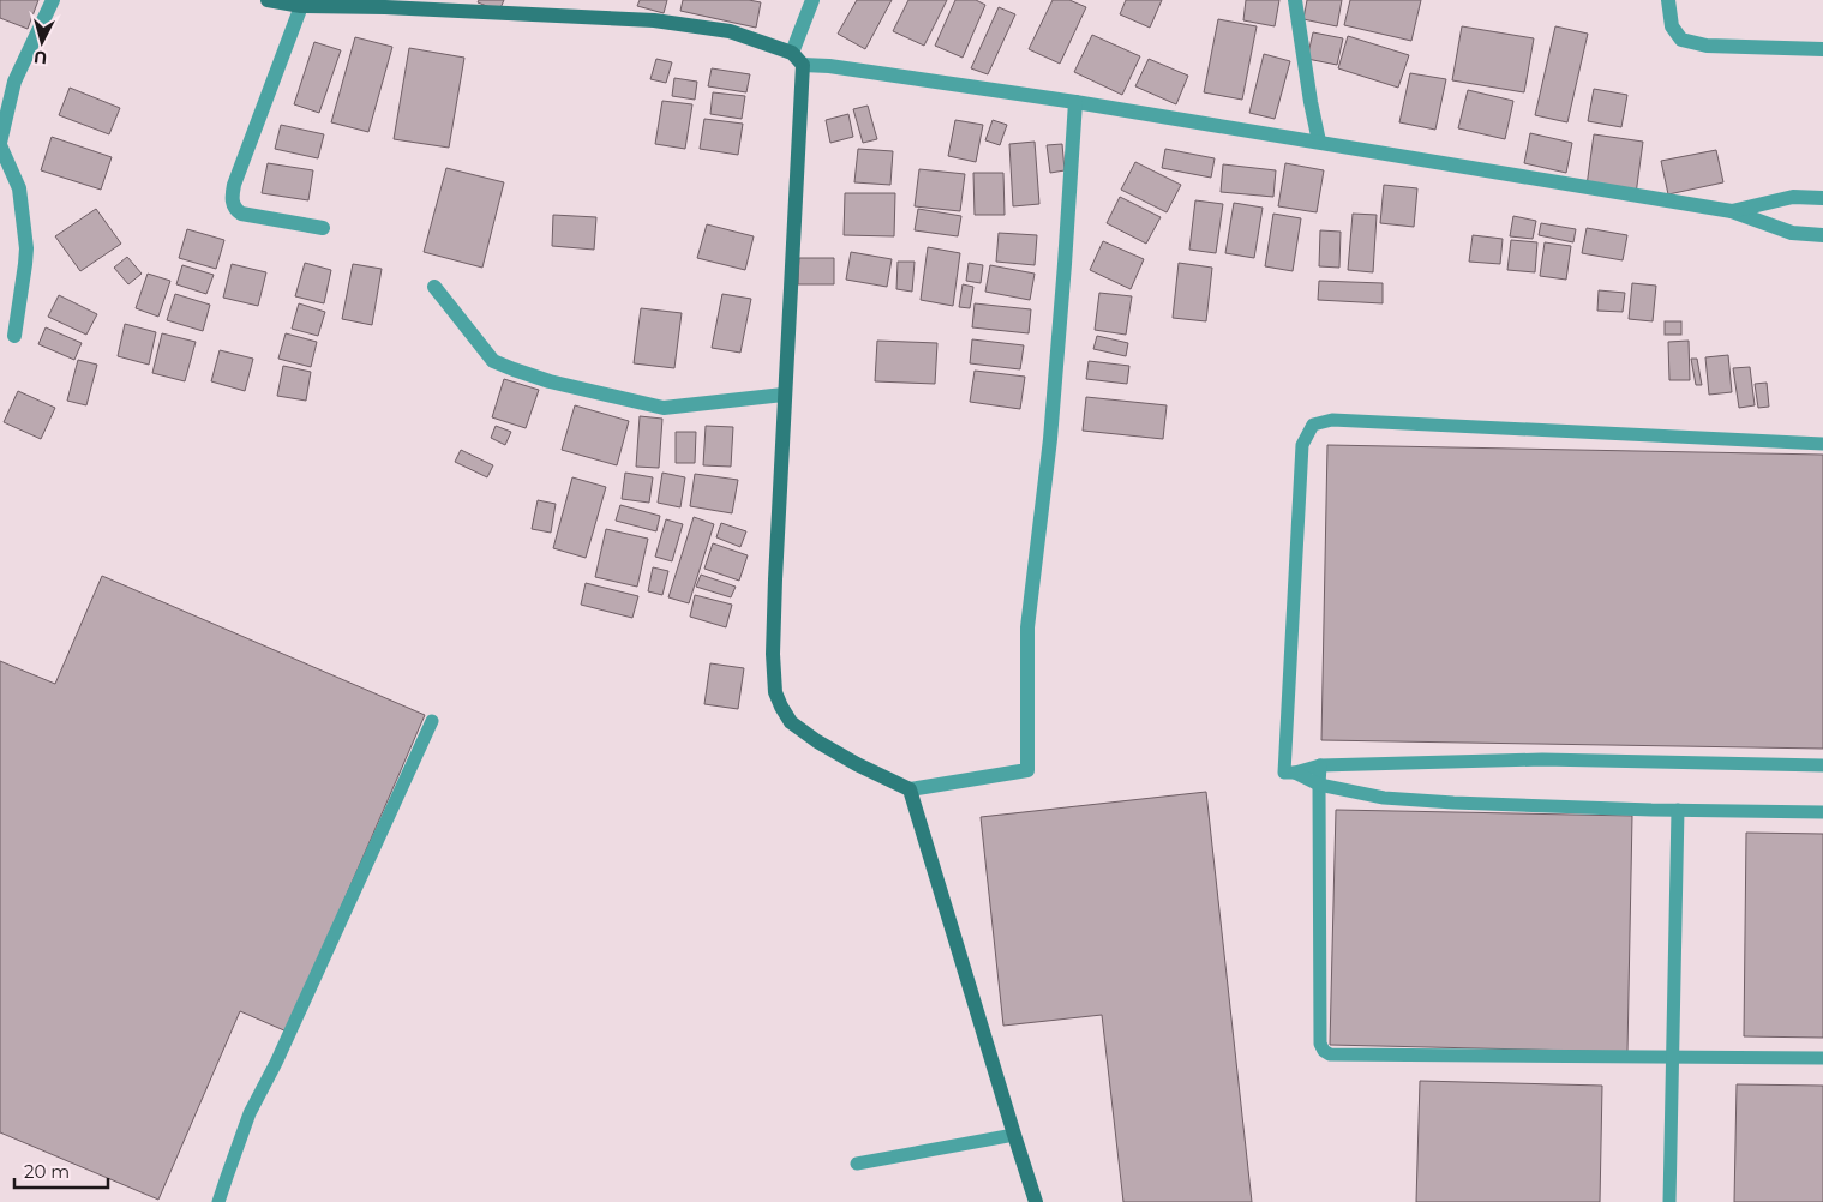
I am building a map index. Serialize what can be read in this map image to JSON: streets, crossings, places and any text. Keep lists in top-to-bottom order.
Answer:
{
  "scale_bar": "20 m",
  "north": "bottom"
}
